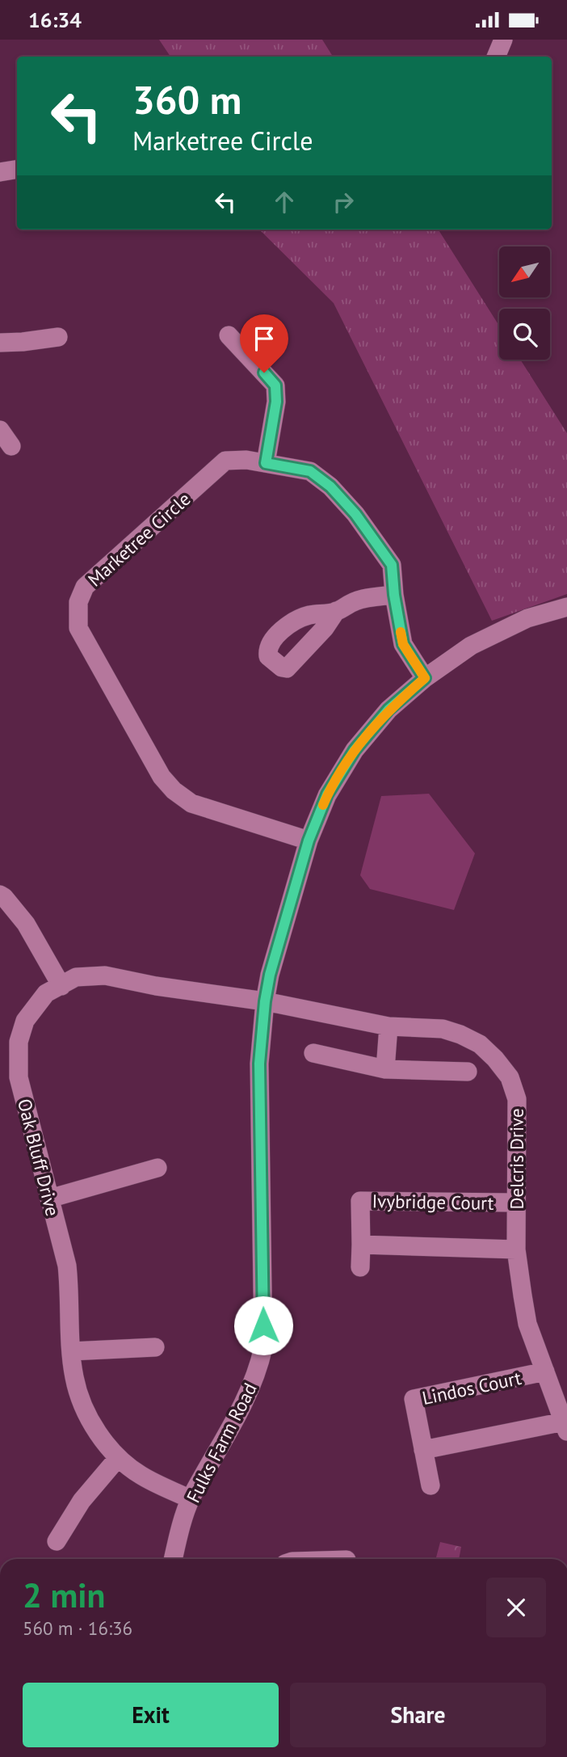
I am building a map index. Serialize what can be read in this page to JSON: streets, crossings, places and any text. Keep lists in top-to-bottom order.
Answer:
{
  "streets": {
    "street": [
      "Marketree Circle",
      "Oak Bluff Drive",
      "Delcris Drive",
      "Ivybridge Court",
      "Lindos Court",
      "Fulks Farm Road"
    ]
  },
  "crossings": [
    ["Marketree Circle", "Fulks Farm Road"],
    ["Oak Bluff Drive", "Delcris Drive"],
    ["Oak Bluff Drive", "Fulks Farm Road"],
    ["Delcris Drive", "Ivybridge Court"],
    ["Delcris Drive", "Lindos Court"],
    ["Delcris Drive", "Fulks Farm Road"]
  ],
  "north": "bottom left",
  "page": {
    "status": "16:34",
    "turn": ["360 m", "Marketree Circle"],
    "heading": ["2 min", "560 m · 16:36"],
    "buttons": ["Exit", "Share"]
  }
}
